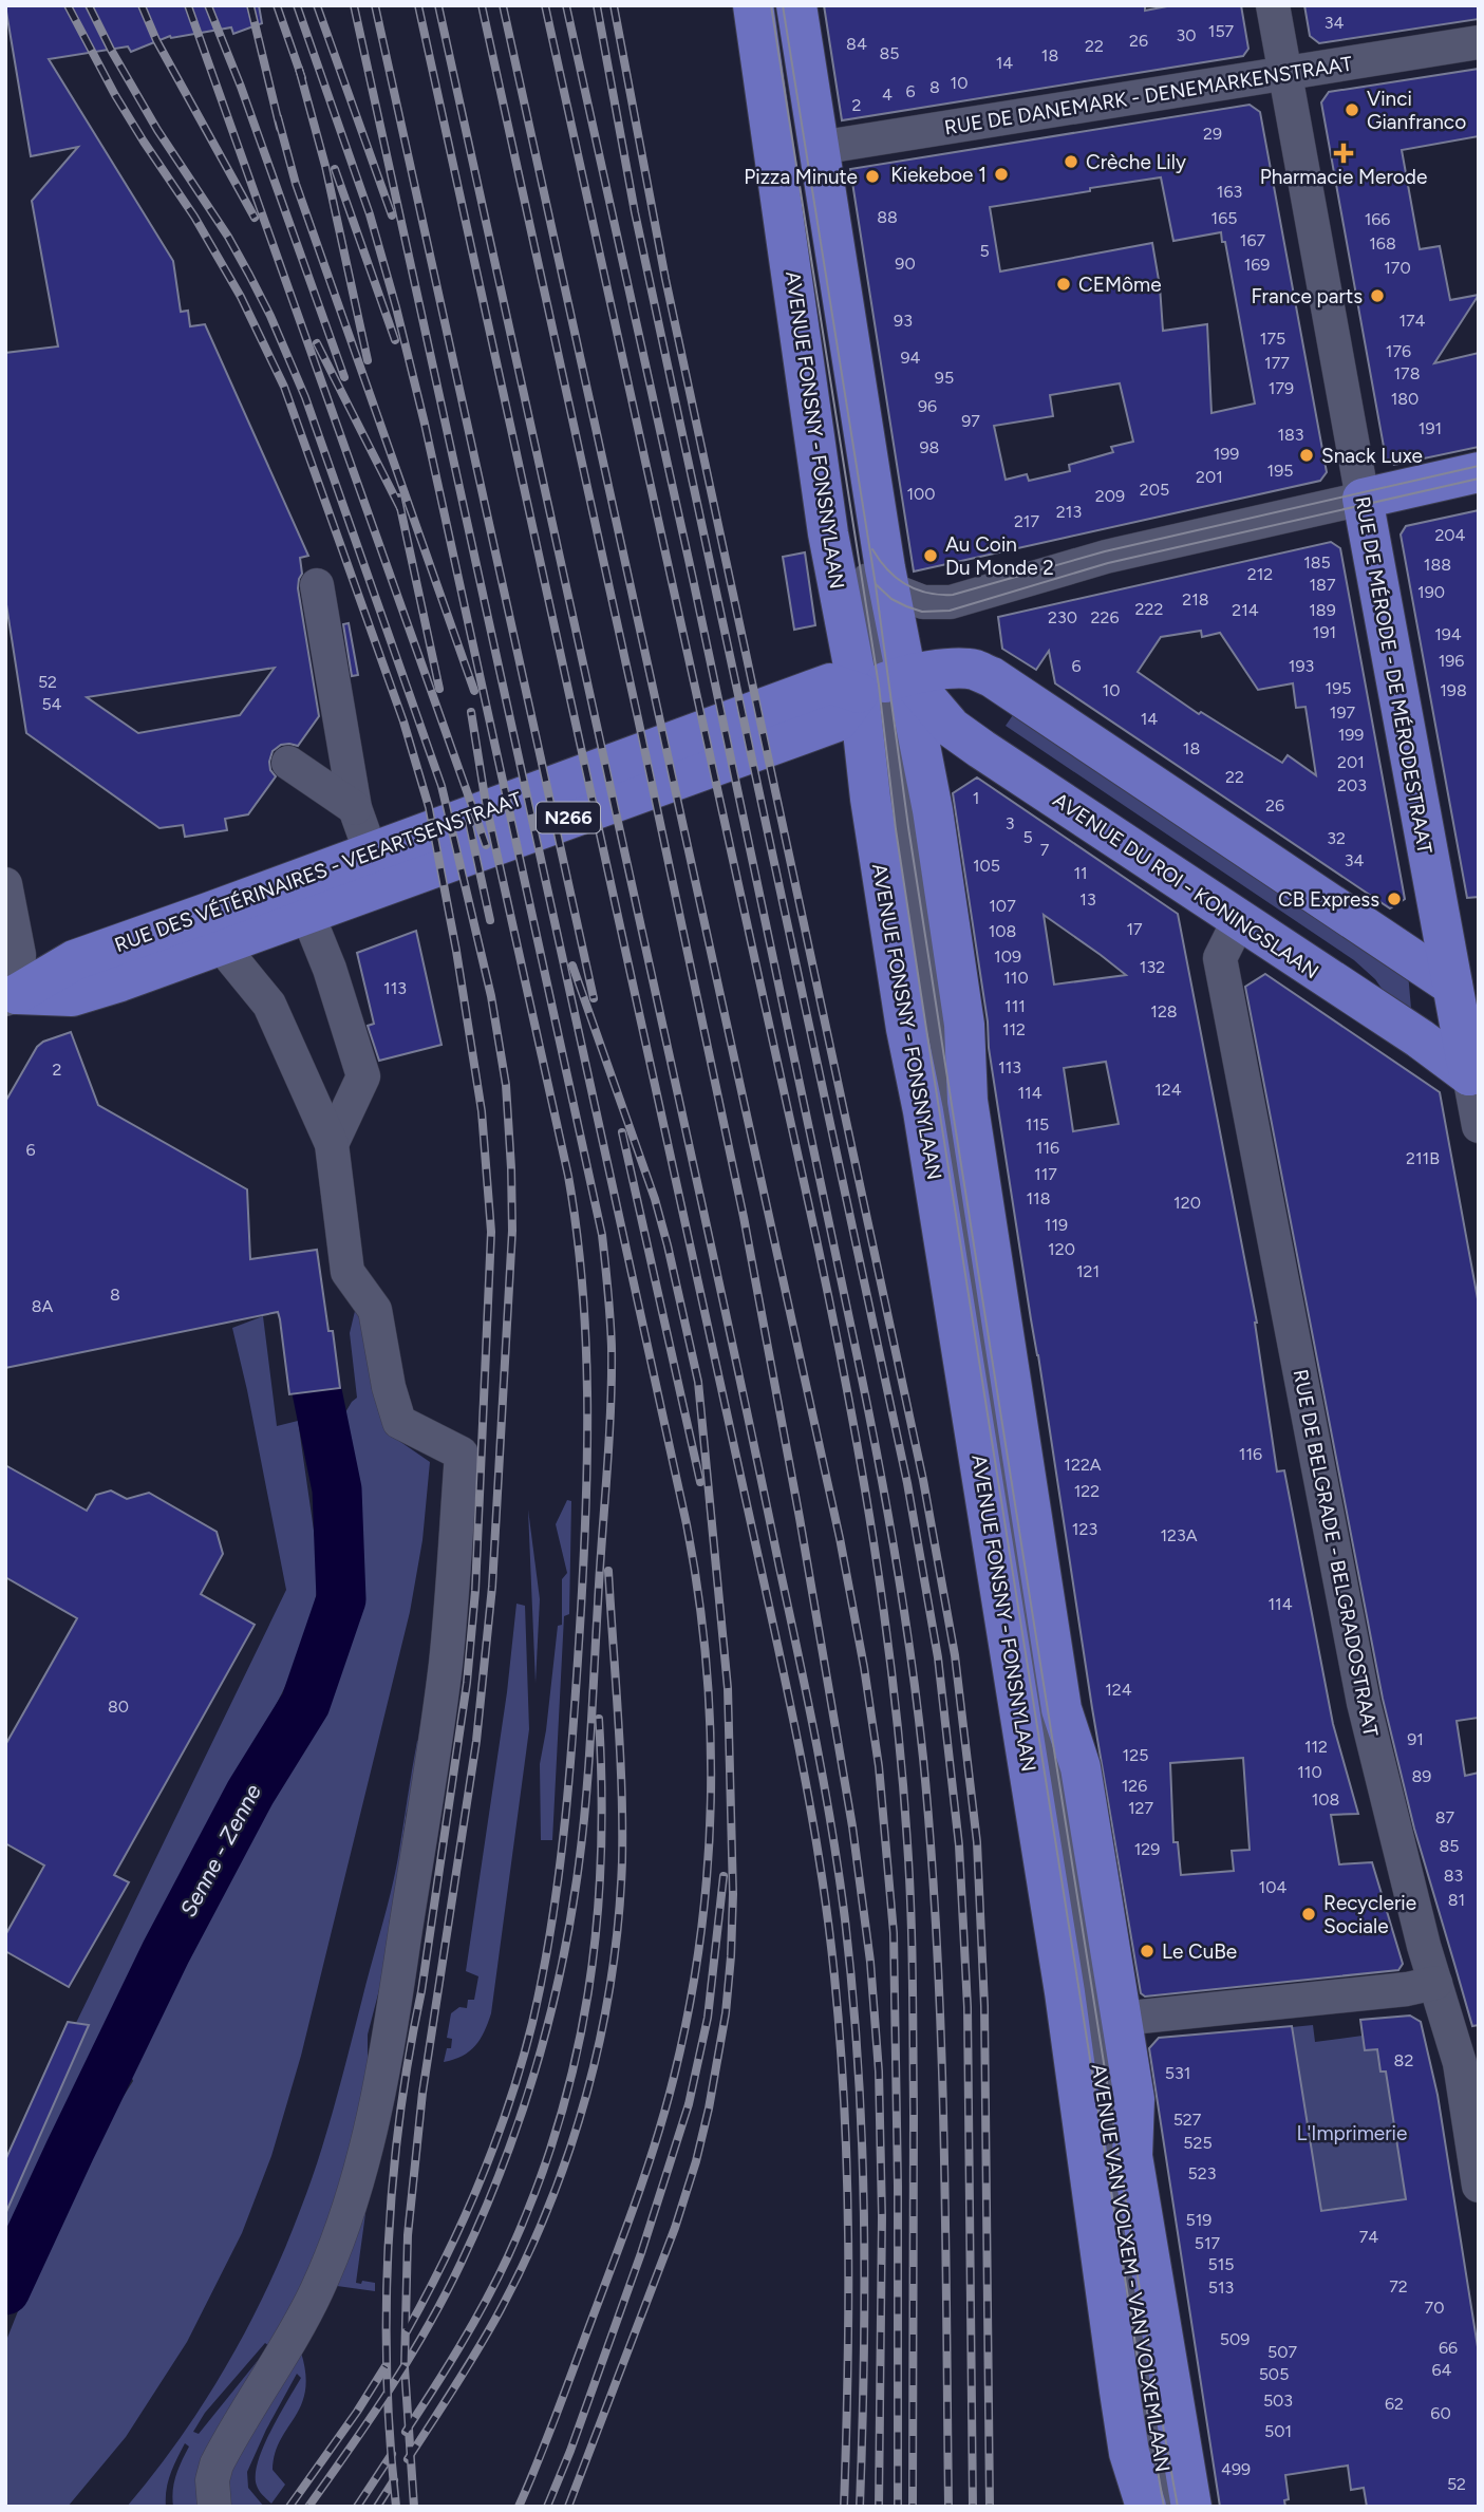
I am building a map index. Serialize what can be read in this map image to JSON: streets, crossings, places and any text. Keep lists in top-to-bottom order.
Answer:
{
  "streets": {
    "main road": [
      "AVENUE FONSNY - FONSNYLAAN",
      "RUE DE MÉRODE - DE MÉRODESTRAAT",
      "N266",
      "RUE DES VÉTÉRINAIRES - VEEARTSENSTRAAT",
      "AVENUE DU ROI - KONINGSLAAN",
      "AVENUE VAN VOLXEM - VAN VOLXEMLAAN"
    ],
    "street": ["RUE DE DANEMARK - DENEMARKENSTRAAT", "RUE DE BELGRADE - BELGRADOSTRAAT"]
  },
  "crossings": [
    ["RUE DE DANEMARK - DENEMARKENSTRAAT", "AVENUE FONSNY - FONSNYLAAN"],
    ["RUE DE DANEMARK - DENEMARKENSTRAAT", "RUE DE MÉRODE - DE MÉRODESTRAAT"],
    ["AVENUE FONSNY - FONSNYLAAN", "RUE DES VÉTÉRINAIRES - VEEARTSENSTRAAT"],
    ["AVENUE FONSNY - FONSNYLAAN", "AVENUE DU ROI - KONINGSLAAN"],
    ["AVENUE FONSNY - FONSNYLAAN", "AVENUE VAN VOLXEM - VAN VOLXEMLAAN"],
    ["RUE DE MÉRODE - DE MÉRODESTRAAT", "AVENUE DU ROI - KONINGSLAAN"],
    ["RUE DES VÉTÉRINAIRES - VEEARTSENSTRAAT", "AVENUE DU ROI - KONINGSLAAN"],
    ["AVENUE DU ROI - KONINGSLAAN", "RUE DE BELGRADE - BELGRADOSTRAAT"]
  ],
  "water": ["Senne - Zenne"],
  "parks": ["L'Imprimerie"],
  "places": {
    "other": [
      "Vinci Gianfranco",
      "Crèche Lily",
      "Kiekeboe 1",
      "Pizza Minute",
      "CEMôme",
      "France parts",
      "Snack Luxe",
      "Au Coin Du Monde 2",
      "CB Express",
      "Recyclerie Sociale",
      "Le CuBe"
    ],
    "health": ["Pharmacie Merode"]
  },
  "house_numbers": [
    "34",
    "157",
    "30",
    "26",
    "84",
    "22",
    "85",
    "18",
    "14",
    "10",
    "8",
    "6",
    "4",
    "2",
    "29",
    "163",
    "88",
    "165",
    "166",
    "167",
    "168",
    "5",
    "90",
    "169",
    "170",
    "93",
    "174",
    "175",
    "176",
    "94",
    "177",
    "178",
    "95",
    "179",
    "180",
    "96",
    "97",
    "191",
    "183",
    "98",
    "199",
    "195",
    "201",
    "205",
    "100",
    "209",
    "213",
    "217",
    "204",
    "185",
    "188",
    "212",
    "187",
    "190",
    "218",
    "222",
    "214",
    "189",
    "230",
    "226",
    "191",
    "194",
    "196",
    "6",
    "193",
    "52",
    "195",
    "10",
    "198",
    "54",
    "197",
    "14",
    "199",
    "18",
    "201",
    "22",
    "203",
    "1",
    "26",
    "3",
    "5",
    "32",
    "7",
    "34",
    "105",
    "11",
    "13",
    "107",
    "17",
    "108",
    "109",
    "132",
    "110",
    "113",
    "111",
    "128",
    "112",
    "113",
    "2",
    "124",
    "114",
    "115",
    "116",
    "6",
    "211B",
    "117",
    "118",
    "120",
    "119",
    "120",
    "121",
    "8",
    "8A",
    "116",
    "122A",
    "122",
    "123",
    "123A",
    "114",
    "124",
    "80",
    "91",
    "112",
    "125",
    "110",
    "89",
    "126",
    "108",
    "127",
    "87",
    "85",
    "129",
    "83",
    "104",
    "81",
    "82",
    "531",
    "527",
    "525",
    "523",
    "519",
    "74",
    "517",
    "515",
    "72",
    "513",
    "70",
    "509",
    "66",
    "507",
    "64",
    "505",
    "503",
    "62",
    "60",
    "501",
    "499",
    "52"
  ]
}
